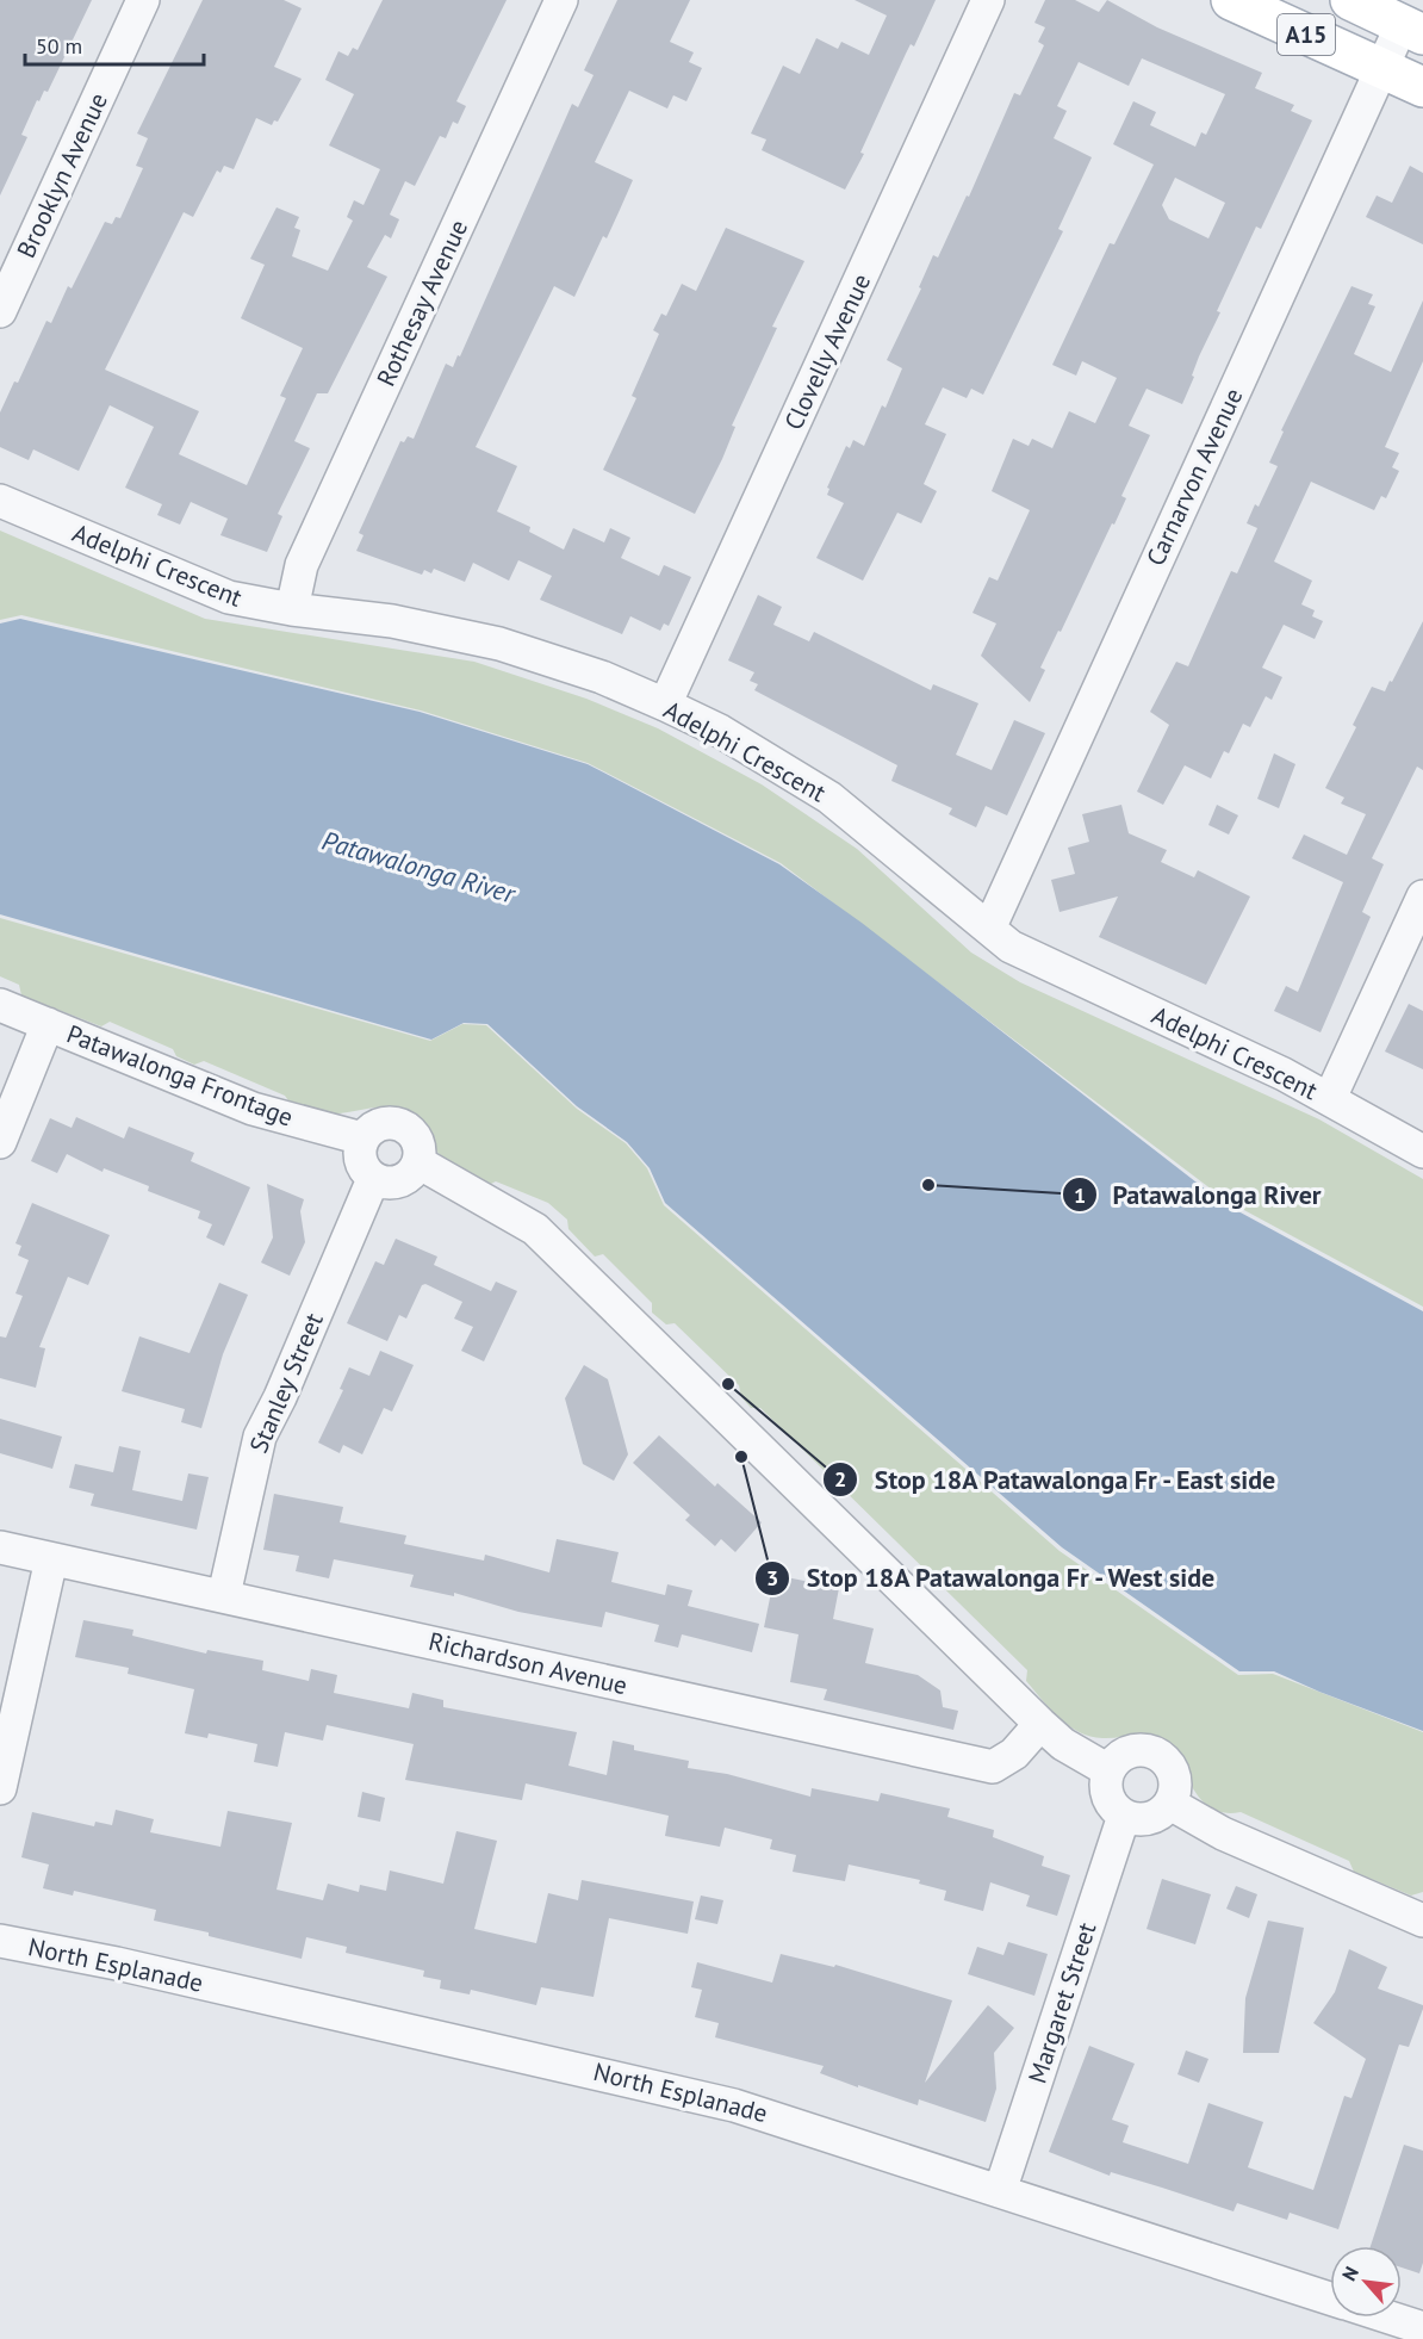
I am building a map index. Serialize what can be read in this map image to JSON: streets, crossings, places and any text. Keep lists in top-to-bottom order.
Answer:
{
  "streets": {
    "main road": ["A15"],
    "street": [
      "Brooklyn Avenue",
      "Rothesay Avenue",
      "Clovelly Avenue",
      "Carnarvon Avenue",
      "Adelphi Crescent",
      "Patawalonga Frontage",
      "Stanley Street",
      "Richardson Avenue",
      "North Esplanade",
      "Margaret Street"
    ]
  },
  "crossings": [
    ["A15", "Carnarvon Avenue"],
    ["Rothesay Avenue", "Adelphi Crescent"],
    ["Clovelly Avenue", "Adelphi Crescent"],
    ["Carnarvon Avenue", "Adelphi Crescent"],
    ["Patawalonga Frontage", "Stanley Street"],
    ["Stanley Street", "Richardson Avenue"],
    ["North Esplanade", "Margaret Street"]
  ],
  "water": ["Patawalonga River"],
  "places": ["Patawalonga River", "Stop 18A Patawalonga Fr - East side", "Stop 18A Patawalonga Fr - West side"],
  "scale_bar": "50 m",
  "north": "top left"
}
